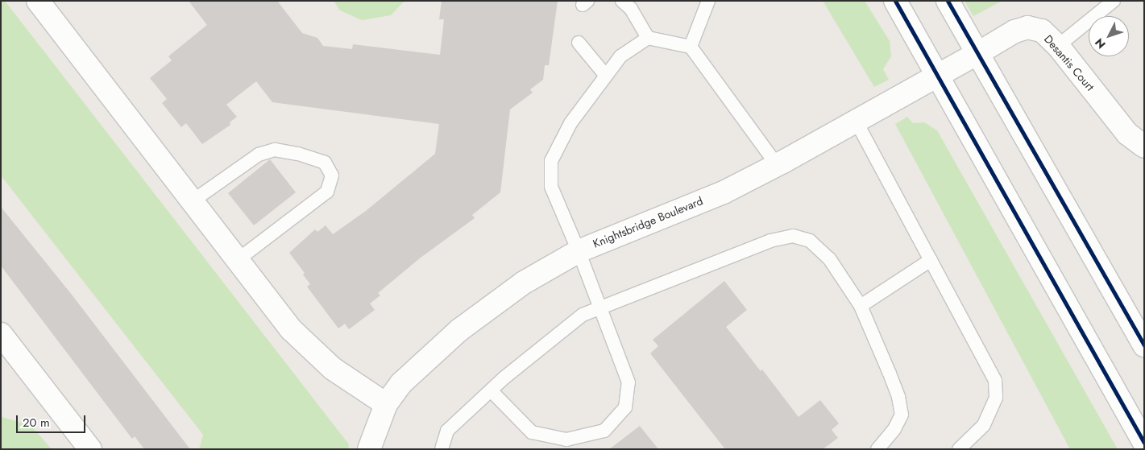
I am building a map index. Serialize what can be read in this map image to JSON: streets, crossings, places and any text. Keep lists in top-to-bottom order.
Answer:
{
  "streets": {
    "street": ["Desantis Court", "Knightsbridge Boulevard"]
  },
  "crossings": [
    ["Desantis Court", "Knightsbridge Boulevard"]
  ],
  "scale_bar": "20 m",
  "north": "bottom left"
}
